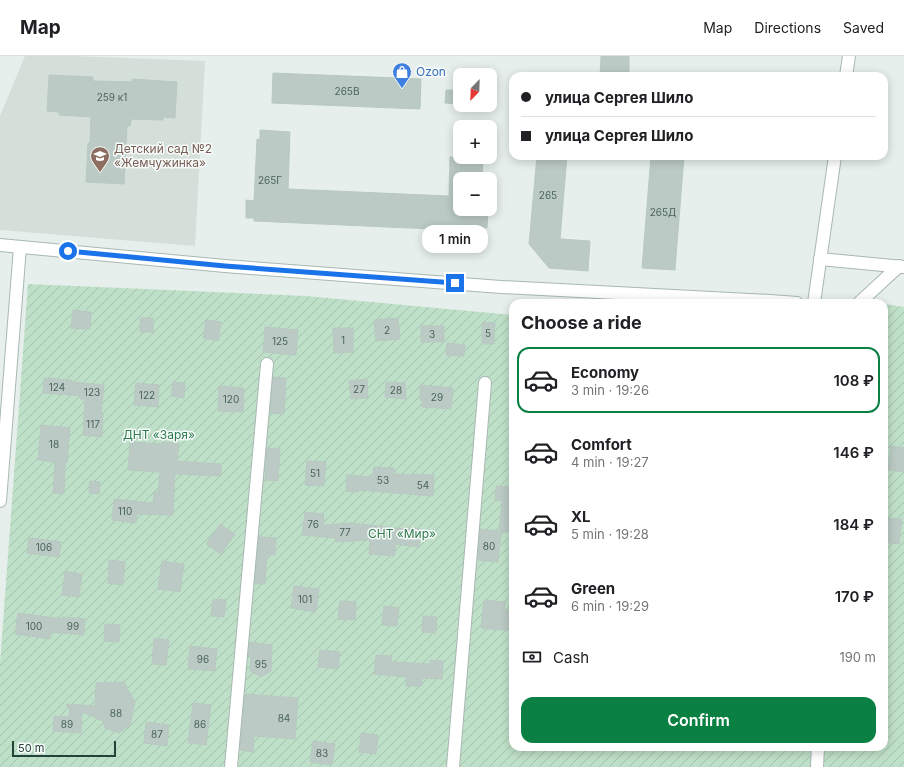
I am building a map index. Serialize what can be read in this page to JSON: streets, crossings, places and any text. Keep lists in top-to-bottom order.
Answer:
{
  "parks": ["ДНТ «Заря»", "СНТ «Мир»"],
  "places": {
    "shop": ["Ozon"],
    "school or university": ["Детский сад №2 «Жемчужинка»"]
  },
  "house_numbers": [
    "265В",
    "259 к1",
    "265Г",
    "265",
    "265Д",
    "2",
    "5",
    "3",
    "1",
    "125",
    "124",
    "27",
    "28",
    "123",
    "122",
    "29",
    "120",
    "117",
    "18",
    "51",
    "53",
    "54",
    "110",
    "76",
    "77",
    "80",
    "106",
    "101",
    "100",
    "99",
    "96",
    "95",
    "88",
    "84",
    "89",
    "86",
    "87",
    "83"
  ],
  "scale_bar": "50 m",
  "north": "bottom left",
  "page": {
    "header": "Map",
    "nav": ["Map", "Directions", "Saved"],
    "map_buttons": ["+", "−"],
    "banner": ["улица Сергея Шило", "улица Сергея Шило"],
    "bubble": "1 min",
    "heading": "Choose a ride",
    "list": [
      {
        "name": "Economy",
        "note": "3 min · 19:26",
        "value": "108 ₽"
      },
      {
        "name": "Comfort",
        "note": "4 min · 19:27",
        "value": "146 ₽"
      },
      {
        "name": "XL",
        "note": "5 min · 19:28",
        "value": "184 ₽"
      },
      {
        "name": "Green",
        "note": "6 min · 19:29",
        "value": "170 ₽"
      }
    ],
    "pay": ["Cash", "190 m"],
    "buttons": "Confirm",
    "scale": "50 m"
  }
}
